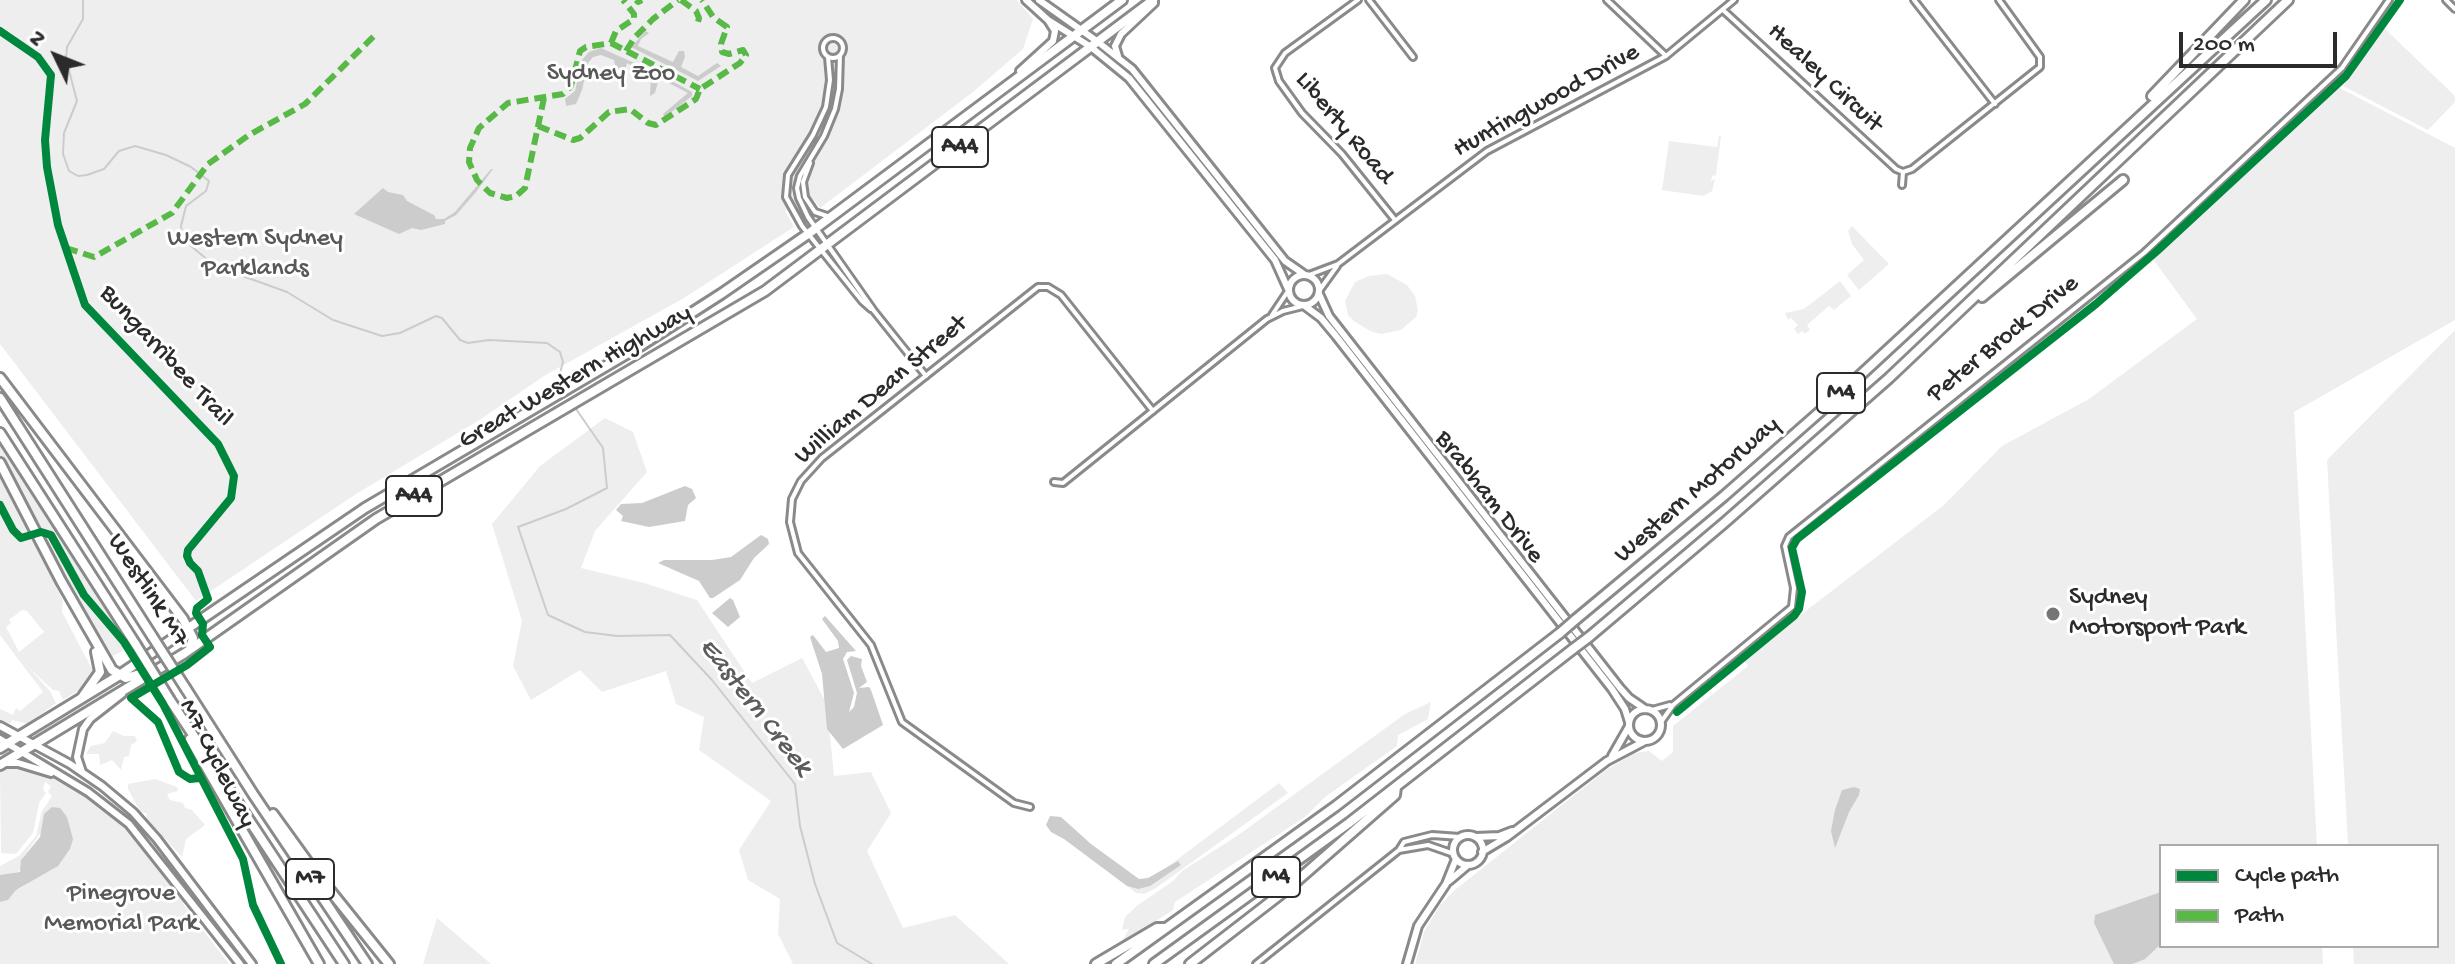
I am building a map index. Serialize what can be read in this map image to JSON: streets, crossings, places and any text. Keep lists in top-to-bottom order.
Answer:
{
  "streets": {
    "highway": [
      "A44",
      "Great Western Highway",
      "M4",
      "Western Motorway",
      "Westlink M7",
      "M7"
    ],
    "main road": ["Brabham Drive"],
    "street": [
      "Healey Circuit",
      "Huntingwood Drive",
      "Liberty Road",
      "Peter Brock Drive",
      "William Dean Street"
    ],
    "cycle path": ["Bungarribee Trail", "M7 Cycleway"]
  },
  "crossings": [
    ["Healey Circuit", "Huntingwood Drive"],
    ["Huntingwood Drive", "Liberty Road"],
    ["Huntingwood Drive", "Brabham Drive"],
    ["Peter Brock Drive", "Brabham Drive"]
  ],
  "water": ["Eastern Creek"],
  "parks": ["Sydney Zoo", "Western Sydney Parklands", "Pinegrove Memorial Park"],
  "places": ["Sydney Motorsport Park"],
  "legend": ["Cycle path", "Path"],
  "scale_bar": "200 m",
  "north": "top left"
}
